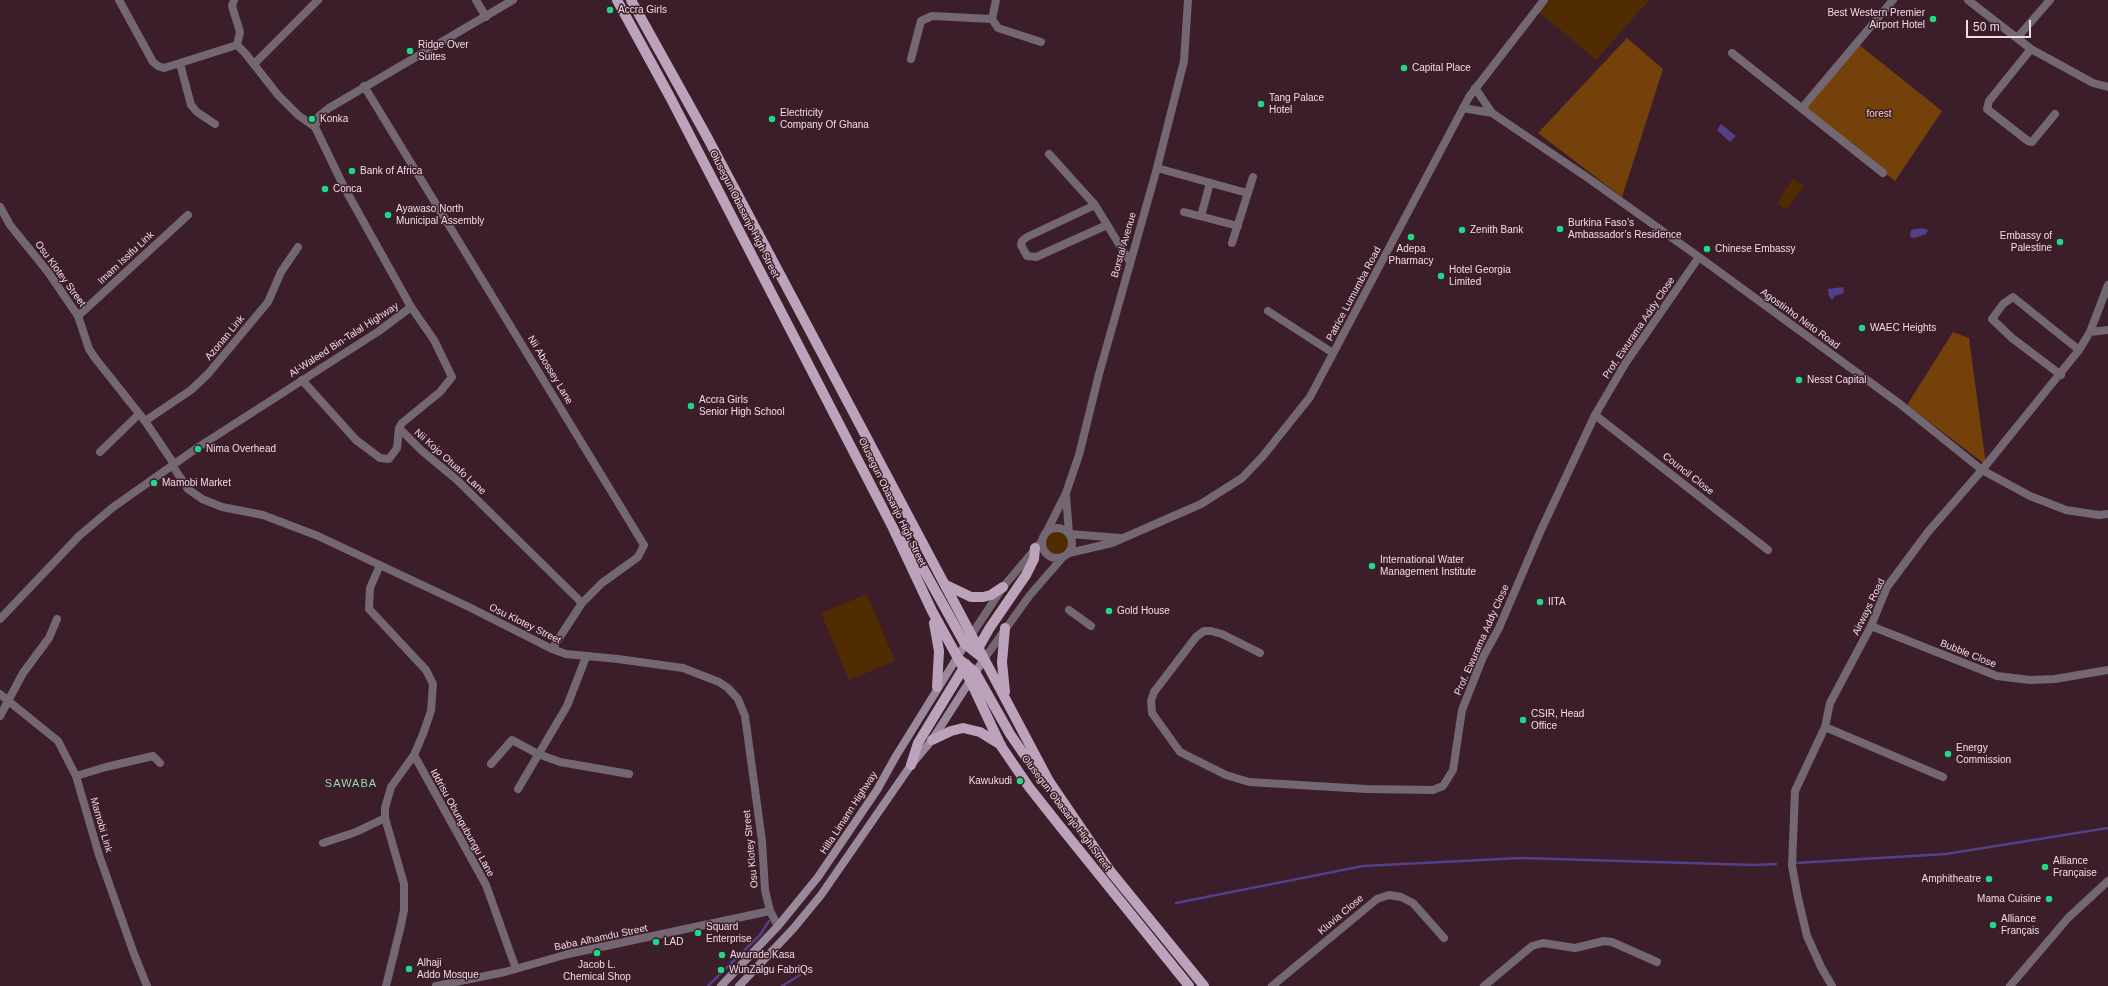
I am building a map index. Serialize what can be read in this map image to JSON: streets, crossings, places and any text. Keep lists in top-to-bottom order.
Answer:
{
  "streets": {
    "main road": ["Olusegun Obasanjo High Street", "Hilla Limann Highway"],
    "street": [
      "Borstal Avenue",
      "Imam Issifu Link",
      "Osu Klotey Street",
      "Patrice Lumumba Road",
      "Agostinho Neto Road",
      "Prof. Ewurama Addy Close",
      "Azonan Link",
      "Al-Waleed Bin-Talal Highway",
      "Nii Abossey Lane",
      "Nii Kojo Otuafo Lane",
      "Council Close",
      "Airways Road",
      "Bubble Close",
      "Iddrisu Obungubungu Lane",
      "Mamobi Link",
      "Kluvia Close",
      "Baba Alhamdu Street"
    ]
  },
  "crossings": [
    ["Olusegun Obasanjo High Street", "Hilla Limann Highway"],
    ["Borstal Avenue", "Patrice Lumumba Road"],
    ["Imam Issifu Link", "Osu Klotey Street"],
    ["Osu Klotey Street", "Azonan Link"],
    ["Osu Klotey Street", "Al-Waleed Bin-Talal Highway"],
    ["Osu Klotey Street", "Nii Abossey Lane"],
    ["Osu Klotey Street", "Hilla Limann Highway"],
    ["Osu Klotey Street", "Baba Alhamdu Street"],
    ["Patrice Lumumba Road", "Agostinho Neto Road"],
    ["Agostinho Neto Road", "Prof. Ewurama Addy Close"],
    ["Agostinho Neto Road", "Airways Road"],
    ["Prof. Ewurama Addy Close", "Council Close"],
    ["Al-Waleed Bin-Talal Highway", "Nii Kojo Otuafo Lane"],
    ["Nii Abossey Lane", "Nii Kojo Otuafo Lane"],
    ["Airways Road", "Bubble Close"],
    ["Iddrisu Obungubungu Lane", "Baba Alhamdu Street"]
  ],
  "districts": ["SAWABA"],
  "parks": ["forest"],
  "places": [
    "Accra Girls",
    "Best Western Premier Airport Hotel",
    "Ridge Over Suites",
    "Capital Place",
    "Tang Palace Hotel",
    "Konka",
    "Electricity Company Of Ghana",
    "Bank of Africa",
    "Conca",
    "Ayawaso North Municipal Assembly",
    "Burkina Faso’s Ambassador’s Residence",
    "Zenith Bank",
    "Adepa Pharmacy",
    "Embassy of Palestine",
    "Chinese Embassy",
    "Hotel Georgia Limited",
    "WAEC Heights",
    "Nesst Capital",
    "Accra Girls Senior High School",
    "Nima Overhead",
    "Mamobi Market",
    "International Water Management Institute",
    "IITA",
    "Gold House",
    "CSIR, Head Office",
    "Energy Commission",
    "Kawukudi",
    "Alliance Française",
    "Amphitheatre",
    "Mama Cuisine",
    "Alliance Français",
    "Squard Enterprise",
    "LAD",
    "Jacob L. Chemical Shop",
    "Awurade Kasa",
    "Alhaji Addo Mosque",
    "WunZalgu FabriQs"
  ],
  "scale_bar": "50 m"
}
